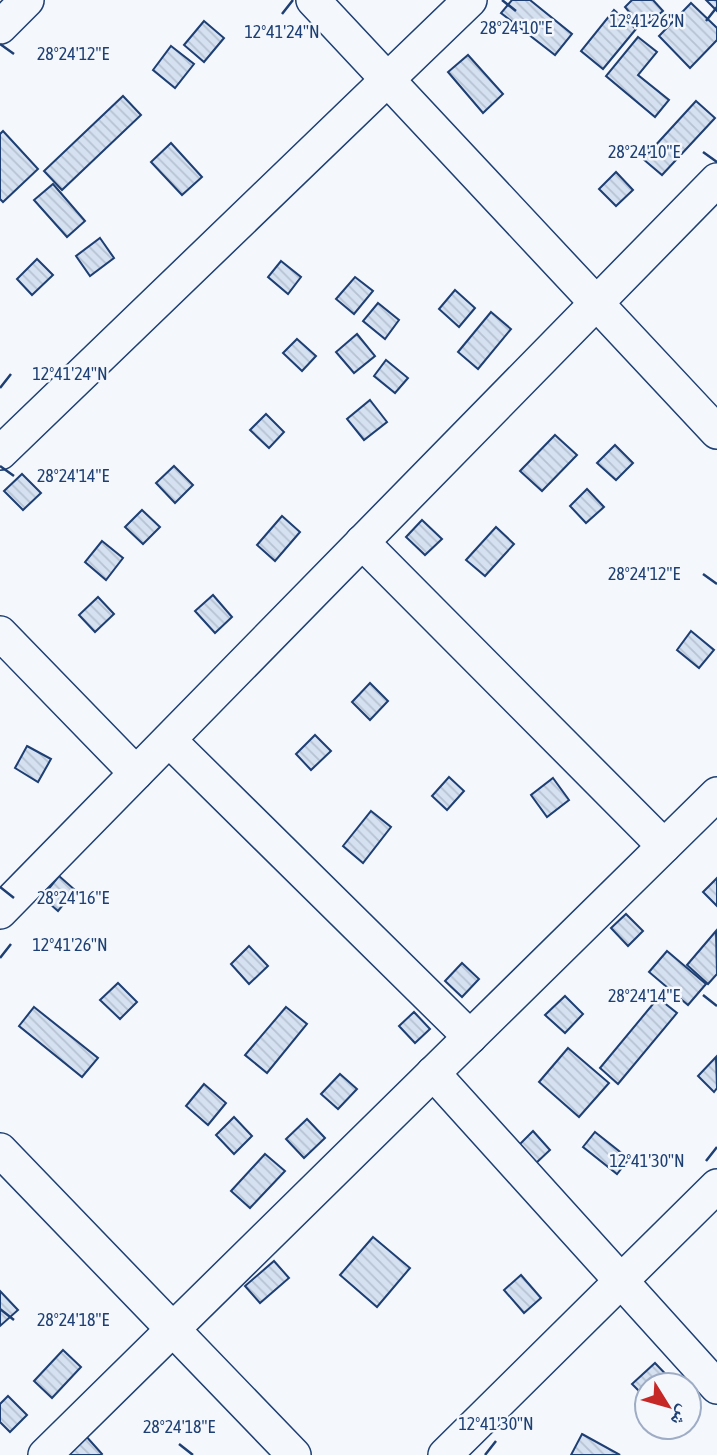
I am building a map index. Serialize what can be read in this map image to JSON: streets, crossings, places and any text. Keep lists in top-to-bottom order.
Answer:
{
  "north": "bottom right",
  "coordinates": [
    "12°41'26\"N",
    "28°24'10\"E",
    "12°41'24\"N",
    "28°24'12\"E",
    "28°24'14\"E",
    "28°24'16\"E",
    "12°41'30\"N",
    "28°24'18\"E"
  ]
}
